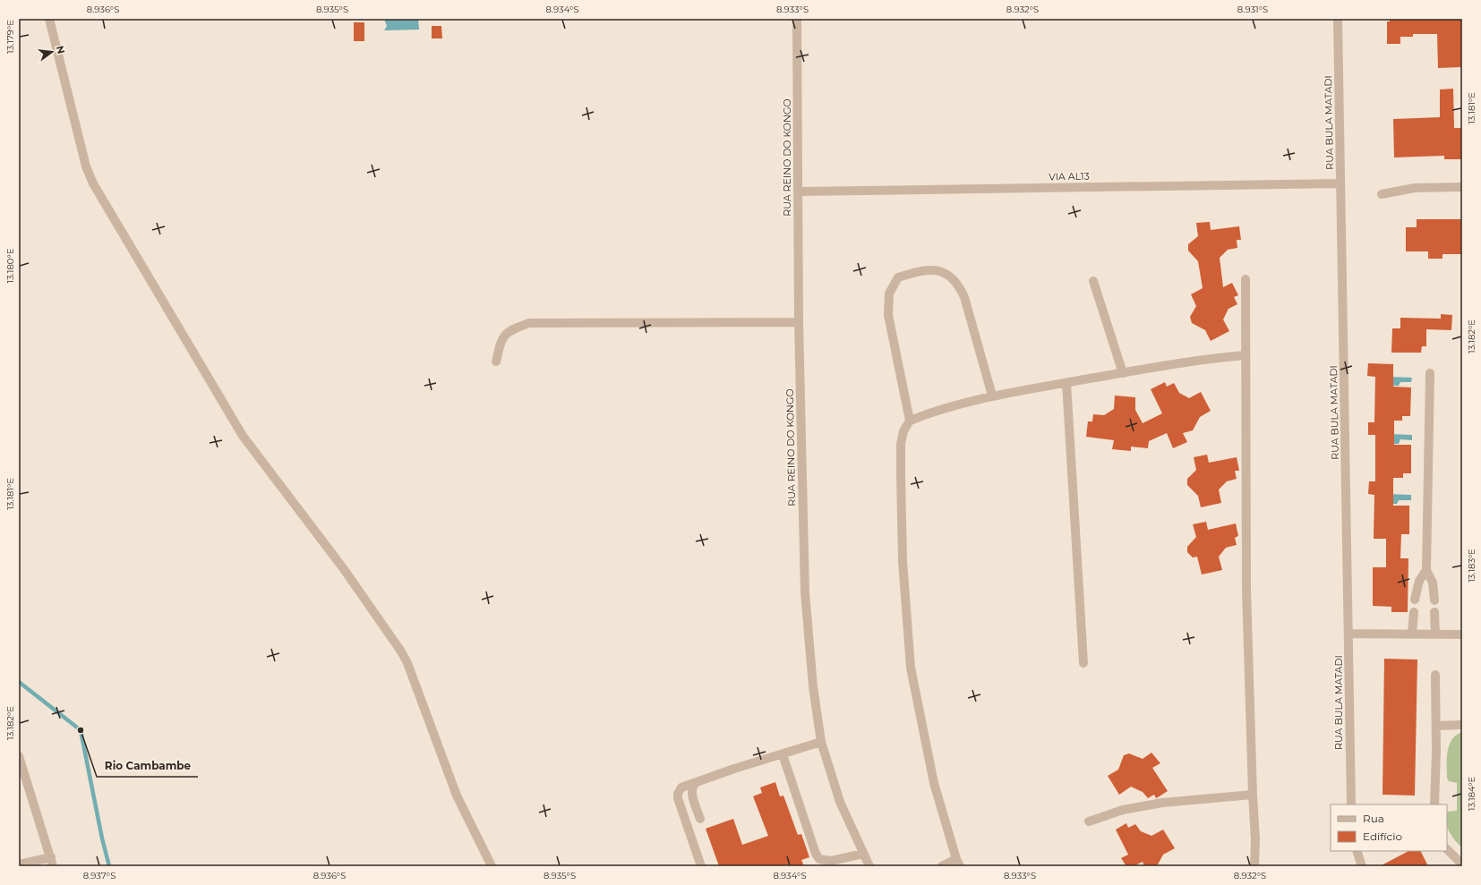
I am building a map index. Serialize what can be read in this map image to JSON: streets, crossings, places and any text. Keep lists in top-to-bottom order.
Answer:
{
  "streets": {
    "street": ["RUA BULA MATADI", "RUA REINO DO KONGO", "VIA AL13"]
  },
  "crossings": [
    ["RUA BULA MATADI", "VIA AL13"],
    ["RUA REINO DO KONGO", "VIA AL13"]
  ],
  "places": ["Rio Cambambe"],
  "legend": ["Rua", "Edifício"],
  "north": "right",
  "coordinates": [
    "8.936°S",
    "8.935°S",
    "8.934°S",
    "8.933°S",
    "8.932°S",
    "8.931°S",
    "13.179°E",
    "13.181°E",
    "13.180°E",
    "13.182°E",
    "13.183°E",
    "13.184°E",
    "8.937°S"
  ]
}
